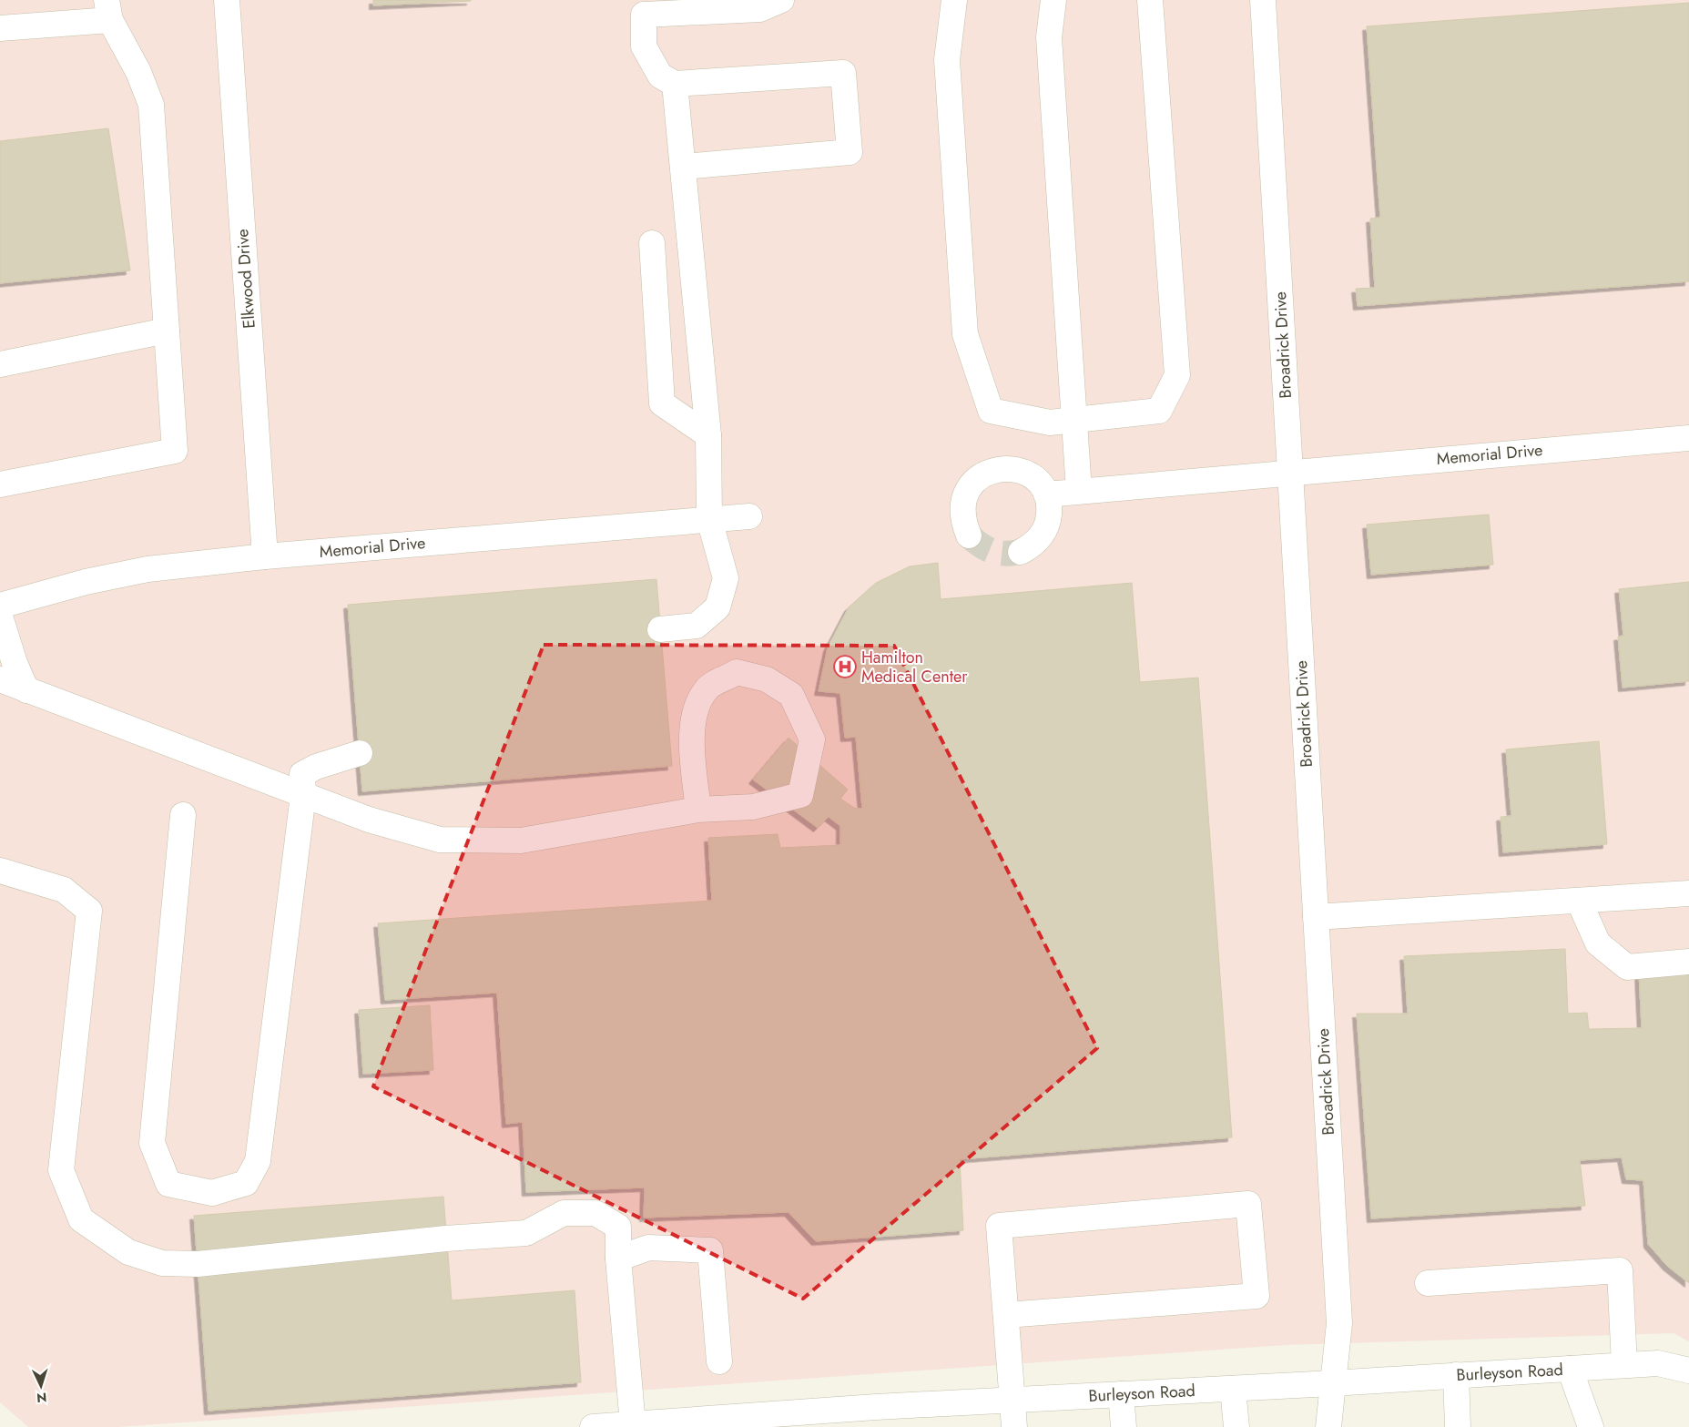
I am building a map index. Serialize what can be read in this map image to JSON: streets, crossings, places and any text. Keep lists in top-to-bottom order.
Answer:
{
  "streets": {
    "street": [
      "Elkwood Drive",
      "Broadrick Drive",
      "Memorial Drive",
      "Burleyson Road"
    ]
  },
  "crossings": [
    ["Elkwood Drive", "Memorial Drive"],
    ["Broadrick Drive", "Memorial Drive"],
    ["Broadrick Drive", "Burleyson Road"]
  ],
  "places": {
    "hospital": ["Hamilton Medical Center"]
  },
  "north": "bottom"
}
